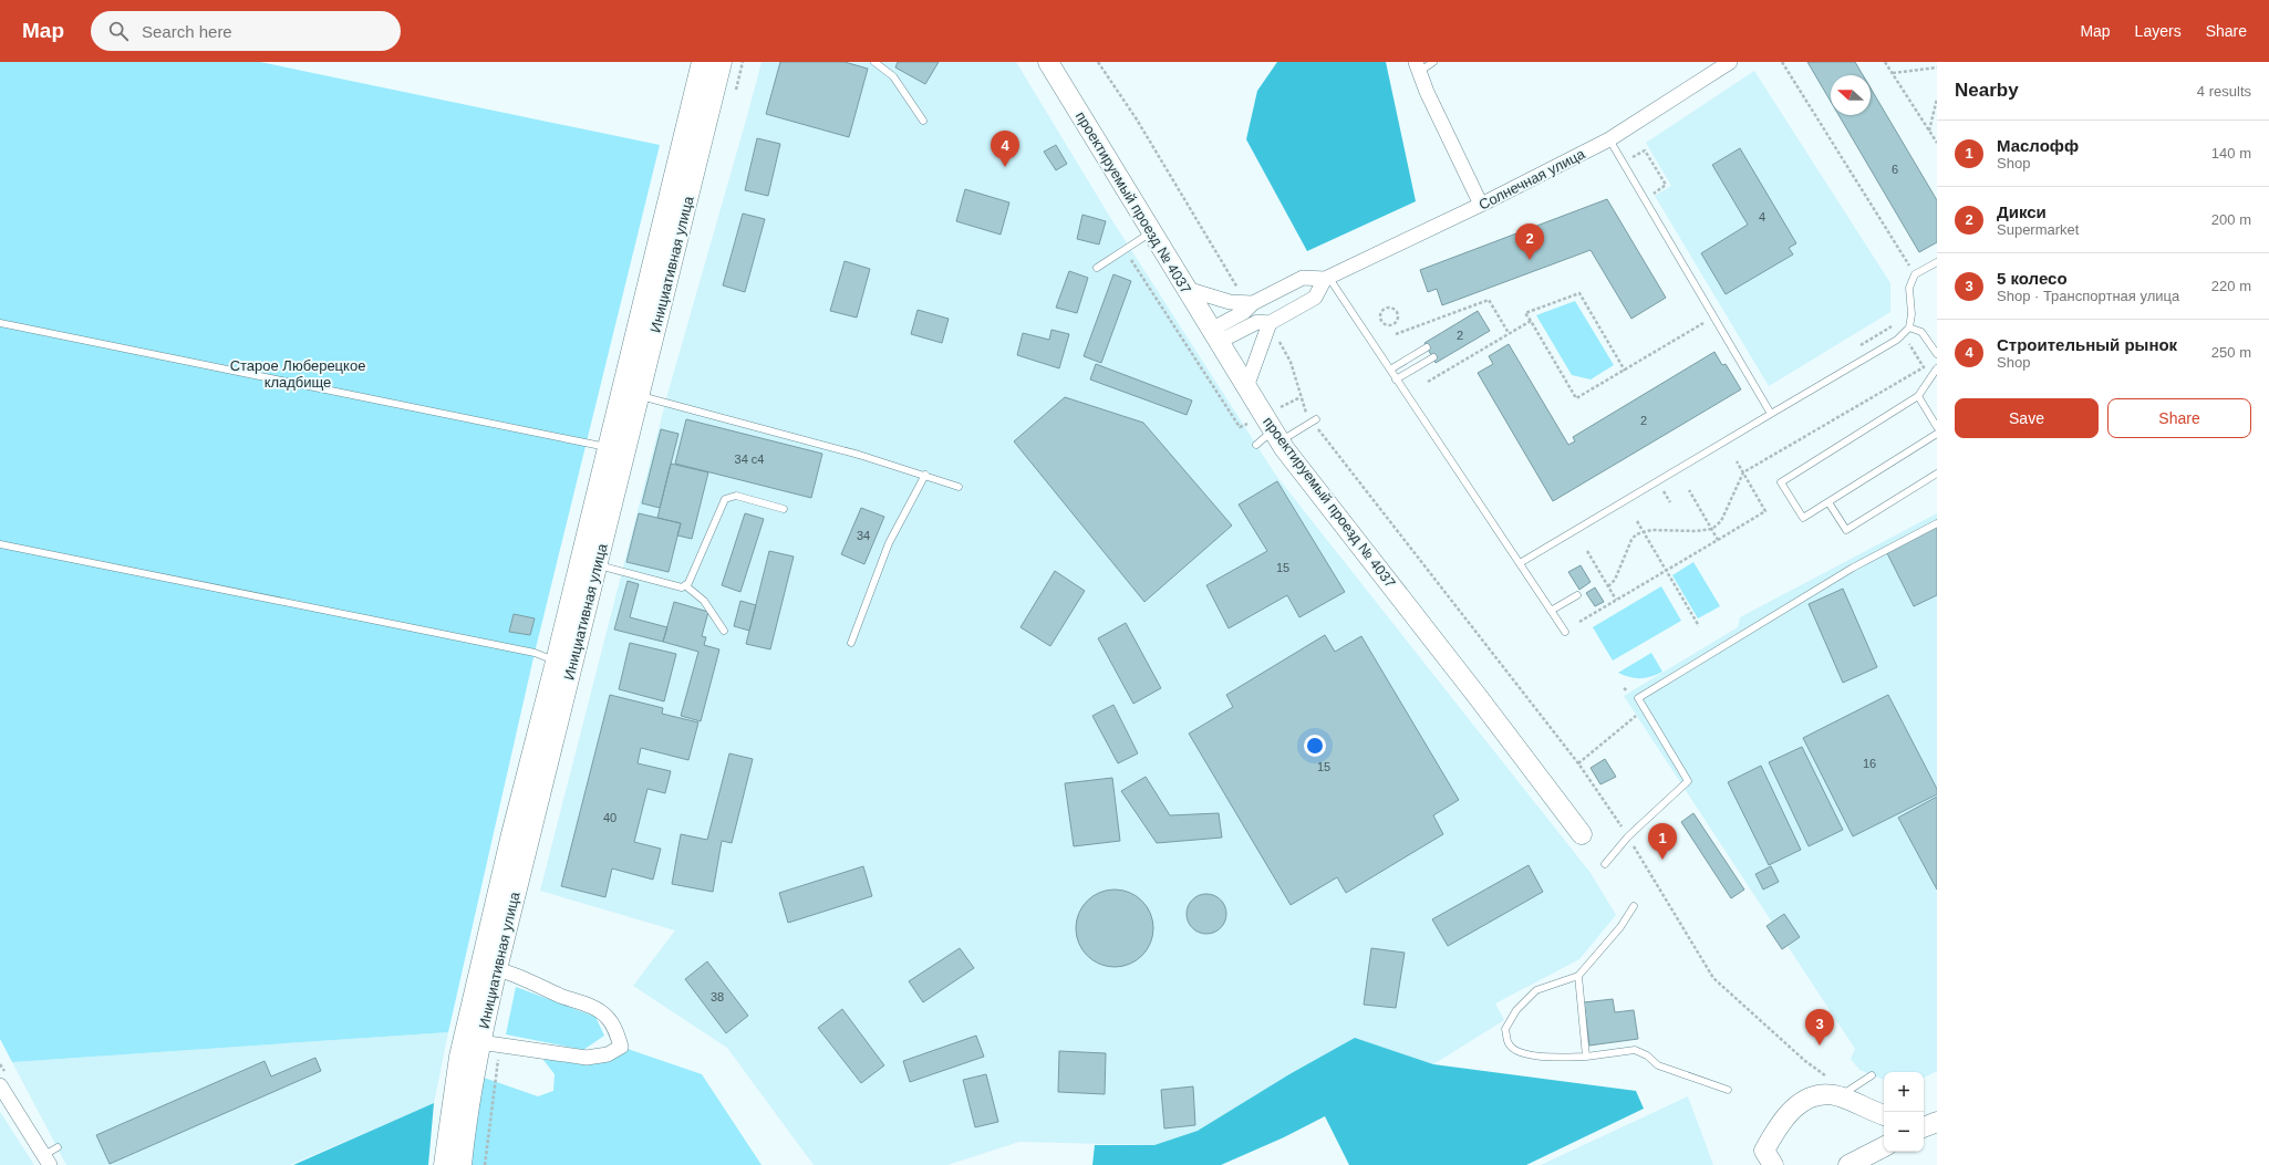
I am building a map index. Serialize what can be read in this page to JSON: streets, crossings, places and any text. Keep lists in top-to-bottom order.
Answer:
{
  "streets": {
    "main road": ["проектируемый проезд № 4037", "Инициативная улица"],
    "street": ["Солнечная улица"]
  },
  "parks": ["Старое Люберецкое кладбище"],
  "house_numbers": [
    "6",
    "4",
    "2",
    "2",
    "34 с4",
    "34",
    "15",
    "16",
    "15",
    "40",
    "38"
  ],
  "north": "left",
  "page": {
    "header": "Map",
    "search": "Search here",
    "nav": ["Map", "Layers", "Share"],
    "heading": ["Nearby", "4 results"],
    "list": [
      {
        "mark": "1",
        "name": "Маслофф",
        "note": "Shop",
        "value": "140 m"
      },
      {
        "mark": "2",
        "name": "Дикси",
        "note": "Supermarket",
        "value": "200 m"
      },
      {
        "mark": "3",
        "name": "5 колесо",
        "note": "Shop · Транспортная улица",
        "value": "220 m"
      },
      {
        "mark": "4",
        "name": "Строительный рынок",
        "note": "Shop",
        "value": "250 m"
      }
    ],
    "pins": [
      "4",
      "2",
      "1",
      "3"
    ],
    "buttons": ["Save", "Share"],
    "map_buttons": ["+", "−"]
  }
}
